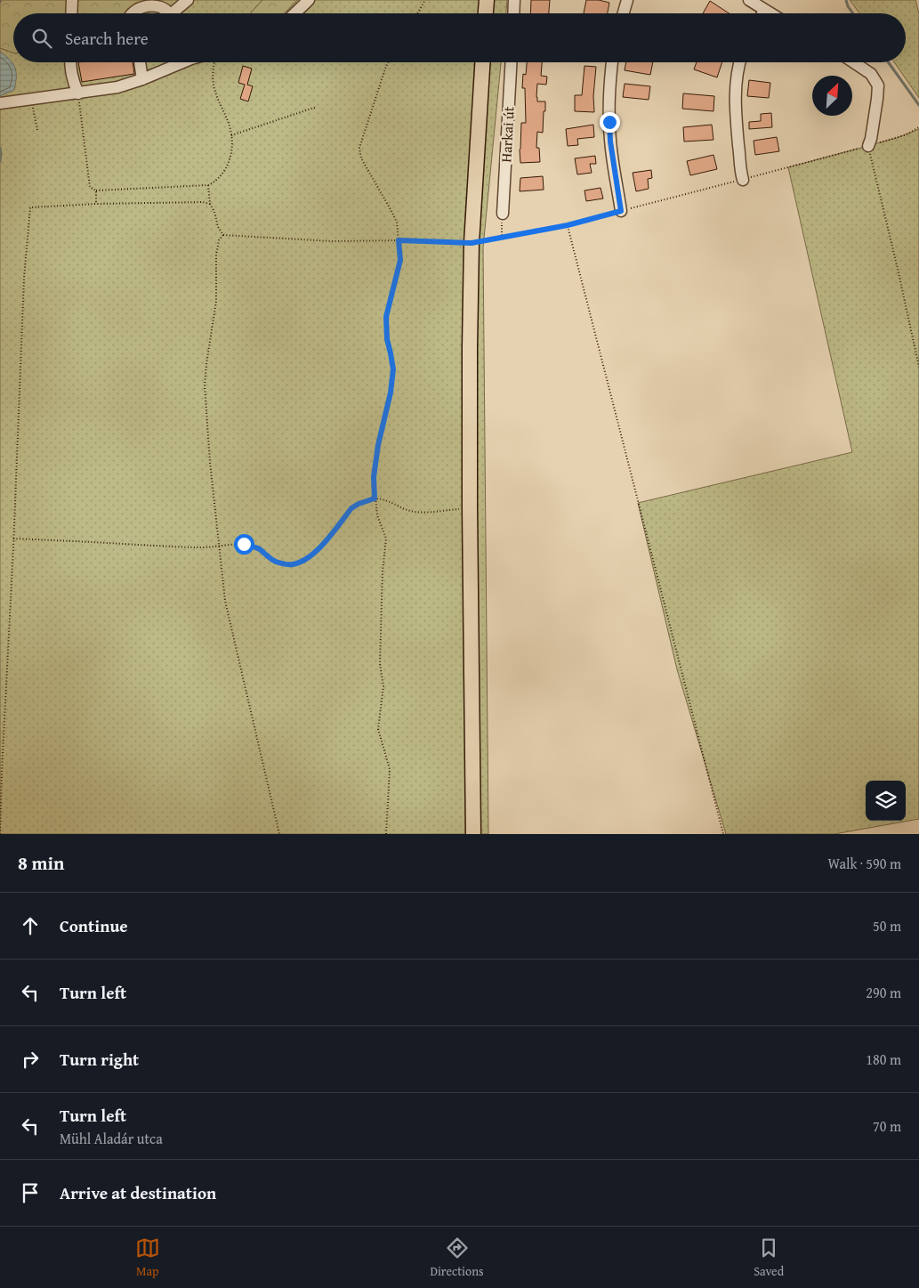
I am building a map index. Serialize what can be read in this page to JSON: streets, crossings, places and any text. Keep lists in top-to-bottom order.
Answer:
{
  "streets": {
    "street": ["Harkai út"]
  },
  "north": "top right",
  "page": {
    "search": "Search here",
    "heading": ["8 min", "Walk · 590 m"],
    "list": [
      ["Continue", "50 m"],
      ["Turn left", "290 m"],
      ["Turn right", "180 m"],
      ["Turn left", "Mühl Aladár utca", "70 m"],
      "Arrive at destination"
    ],
    "nav": ["Map", "Directions", "Saved"]
  }
}
